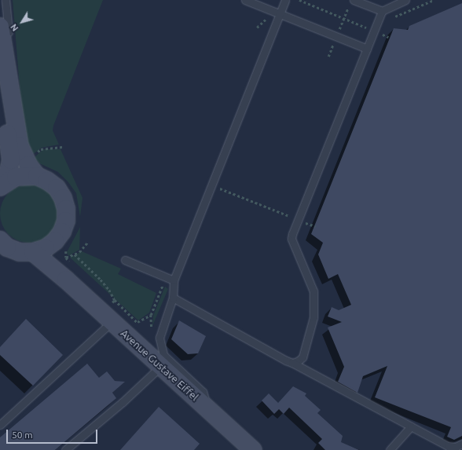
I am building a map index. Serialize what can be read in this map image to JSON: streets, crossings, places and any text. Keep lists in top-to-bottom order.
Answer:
{
  "streets": {
    "street": ["Avenue Gustave Eiffel"]
  },
  "scale_bar": "50 m",
  "north": "bottom left"
}
